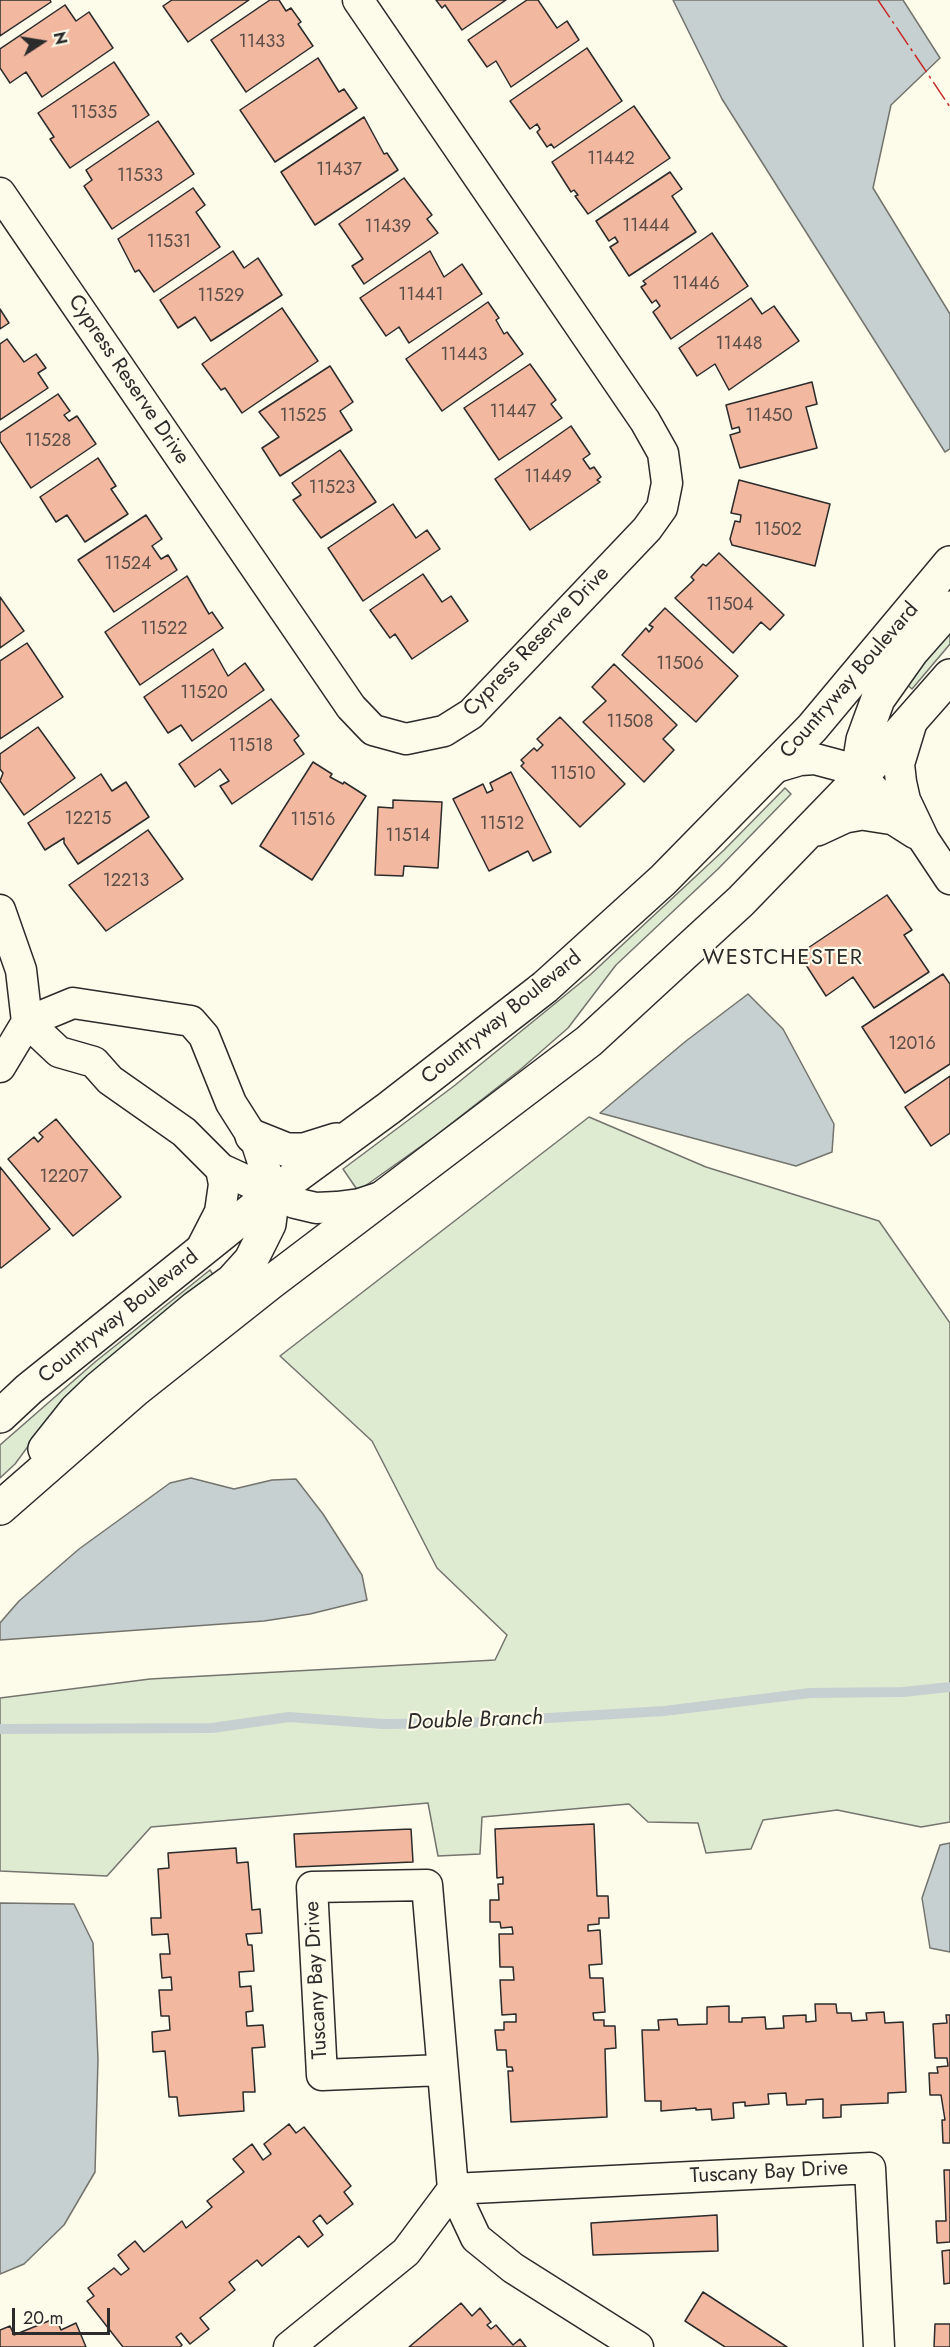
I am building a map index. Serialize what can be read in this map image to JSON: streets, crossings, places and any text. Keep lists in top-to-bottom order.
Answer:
{
  "streets": {
    "street": ["Cypress Reserve Drive", "Countryway Boulevard", "Tuscany Bay Drive"]
  },
  "districts": ["WESTCHESTER"],
  "water": ["Double Branch"],
  "house_numbers": [
    "11433",
    "11535",
    "11442",
    "11437",
    "11533",
    "11444",
    "11439",
    "11531",
    "11446",
    "11441",
    "11529",
    "11448",
    "11443",
    "11447",
    "11525",
    "11450",
    "11528",
    "11449",
    "11523",
    "11502",
    "11524",
    "11504",
    "11522",
    "11506",
    "11520",
    "11508",
    "11518",
    "11510",
    "12215",
    "11516",
    "11512",
    "11514",
    "12213",
    "12016",
    "12207"
  ],
  "scale_bar": "20 m",
  "north": "right"
}
